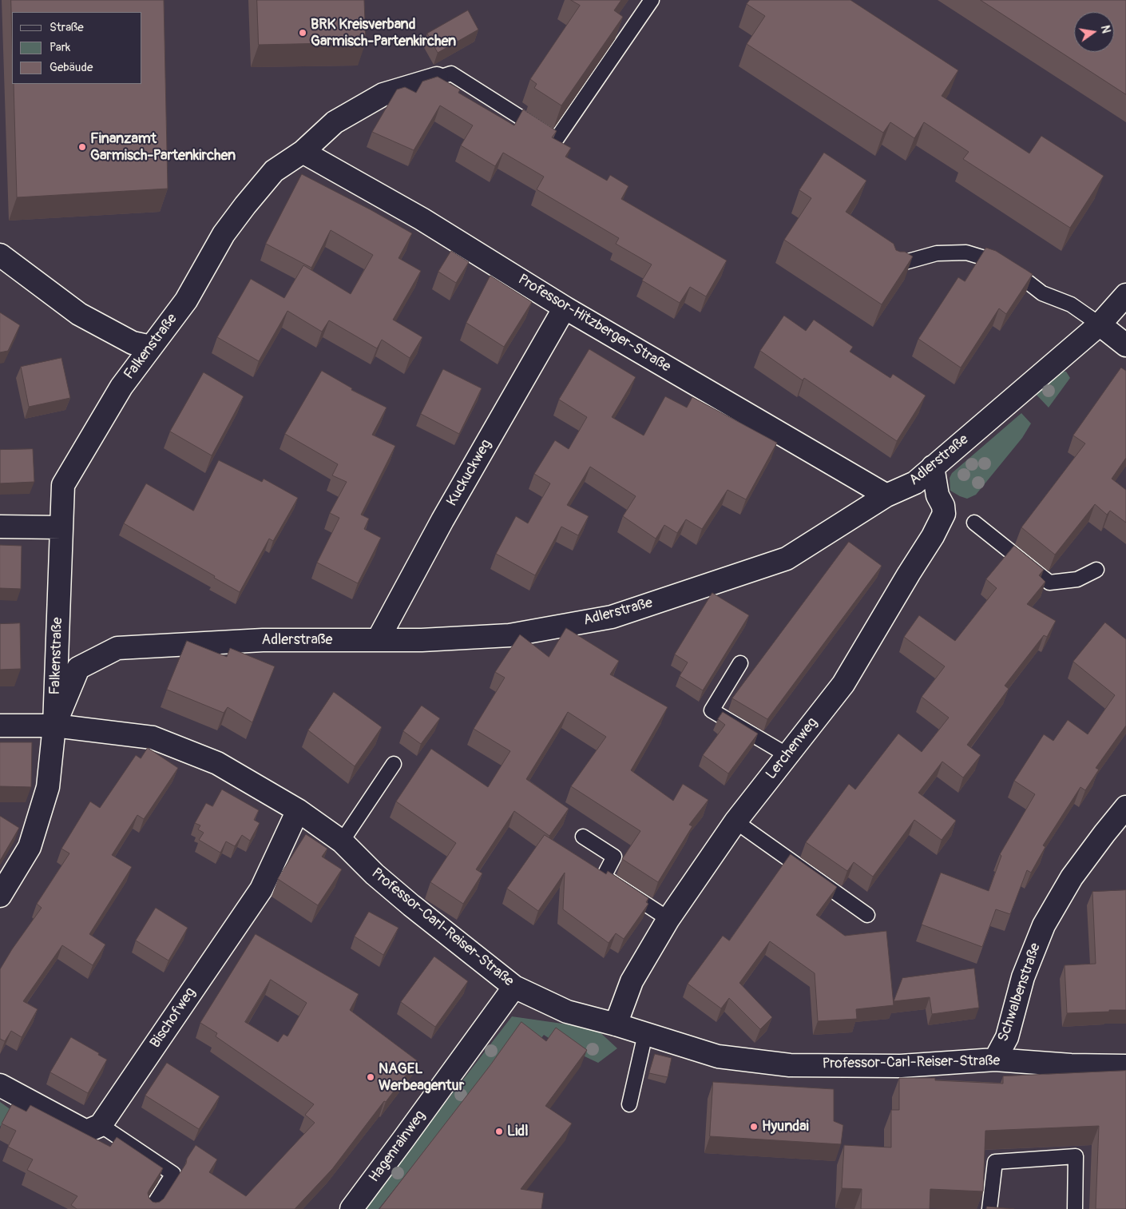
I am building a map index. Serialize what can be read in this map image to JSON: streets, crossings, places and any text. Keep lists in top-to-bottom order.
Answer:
{
  "streets": {
    "street": [
      "Professor-Hitzberger-Straße",
      "Falkenstraße",
      "Adlerstraße",
      "Kuckuckweg",
      "Lerchenweg",
      "Professor-Carl-Reiser-Straße",
      "Schwalbenstraße",
      "Bischofweg",
      "Hagenrainweg"
    ]
  },
  "crossings": [
    ["Professor-Hitzberger-Straße", "Falkenstraße"],
    ["Professor-Hitzberger-Straße", "Adlerstraße"],
    ["Professor-Hitzberger-Straße", "Kuckuckweg"],
    ["Falkenstraße", "Adlerstraße"],
    ["Falkenstraße", "Professor-Carl-Reiser-Straße"],
    ["Adlerstraße", "Kuckuckweg"],
    ["Adlerstraße", "Lerchenweg"],
    ["Adlerstraße", "Professor-Carl-Reiser-Straße"],
    ["Lerchenweg", "Professor-Carl-Reiser-Straße"],
    ["Professor-Carl-Reiser-Straße", "Schwalbenstraße"],
    ["Professor-Carl-Reiser-Straße", "Bischofweg"],
    ["Professor-Carl-Reiser-Straße", "Hagenrainweg"]
  ],
  "places": [
    "BRK Kreisverband Garmisch-Partenkirchen",
    "Finanzamt Garmisch-Partenkirchen",
    "NAGEL Werbeagentur",
    "Hyundai",
    "Lidl"
  ],
  "legend": ["Straße", "Park", "Gebäude"],
  "north": "right"
}
